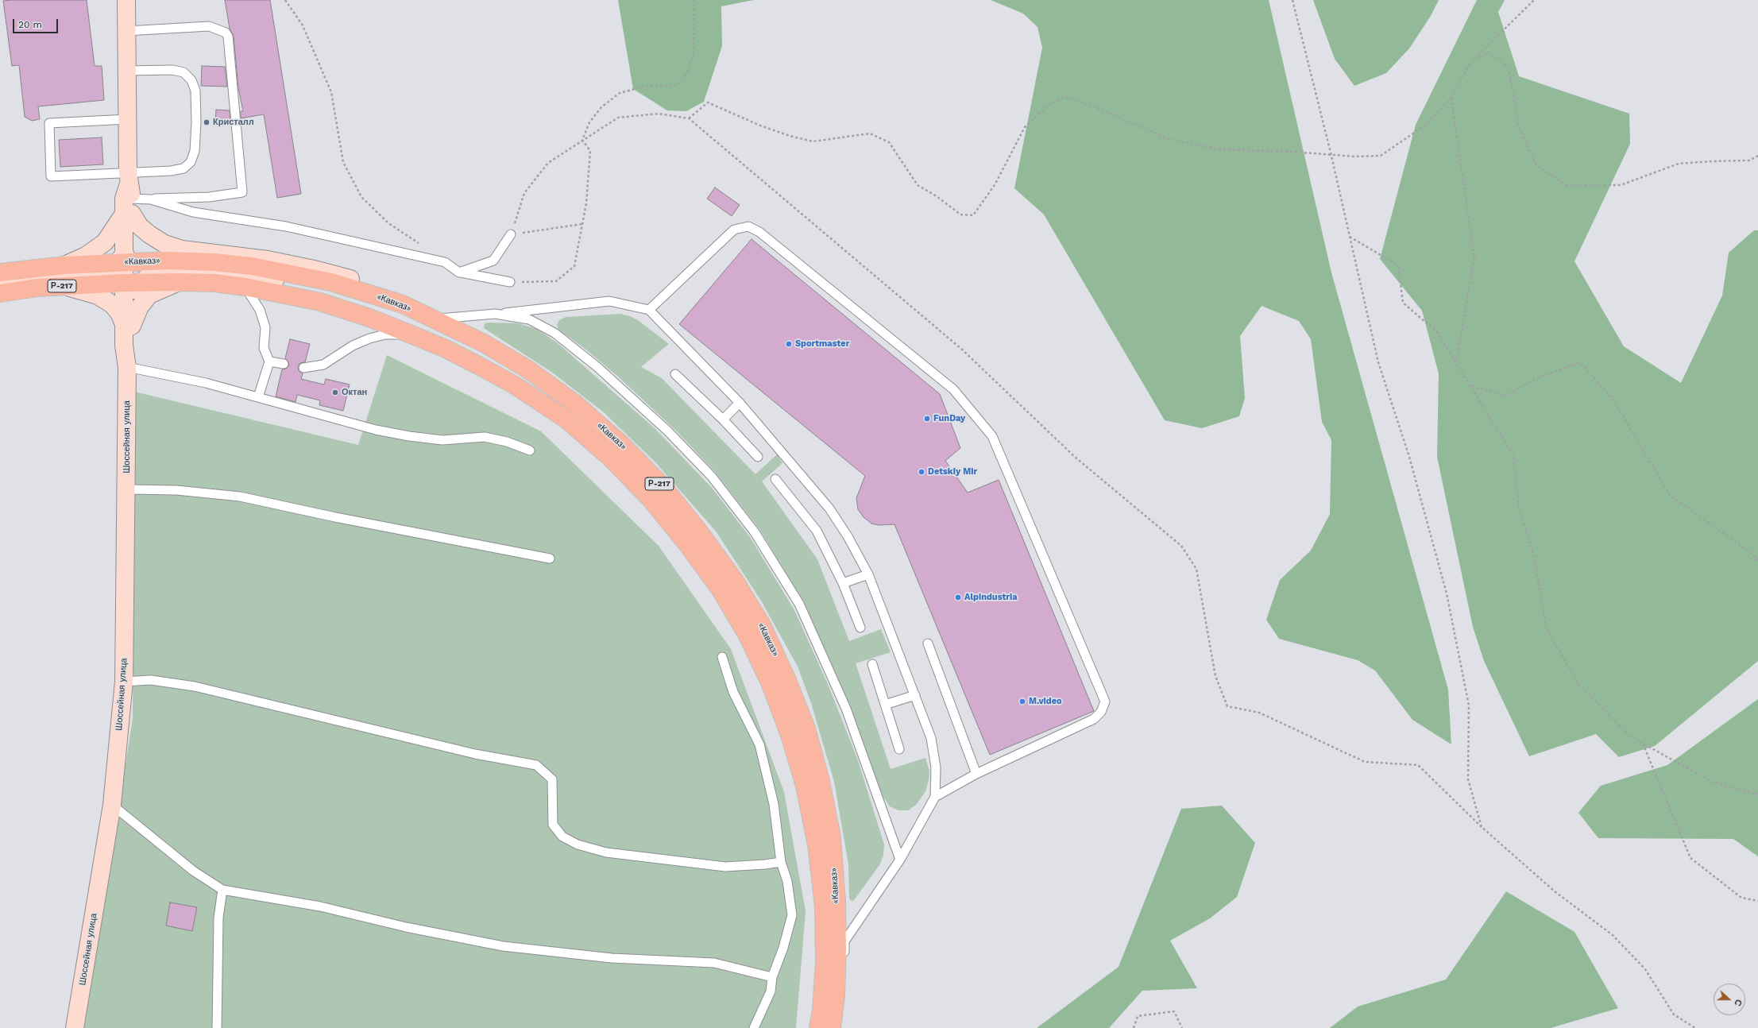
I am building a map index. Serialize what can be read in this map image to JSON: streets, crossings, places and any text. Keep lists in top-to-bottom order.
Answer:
{
  "streets": {
    "main road": ["«Кавказ»", "Р-217"],
    "street": ["Шоссейная улица"]
  },
  "crossings": [
    ["«Кавказ»", "Шоссейная улица"]
  ],
  "places": [
    "Кристалл",
    "Sportmaster",
    "Октан",
    "FunDay",
    "Detskiy Mir",
    "Alpindustria",
    "M.video"
  ],
  "scale_bar": "20 m",
  "north": "right"
}
